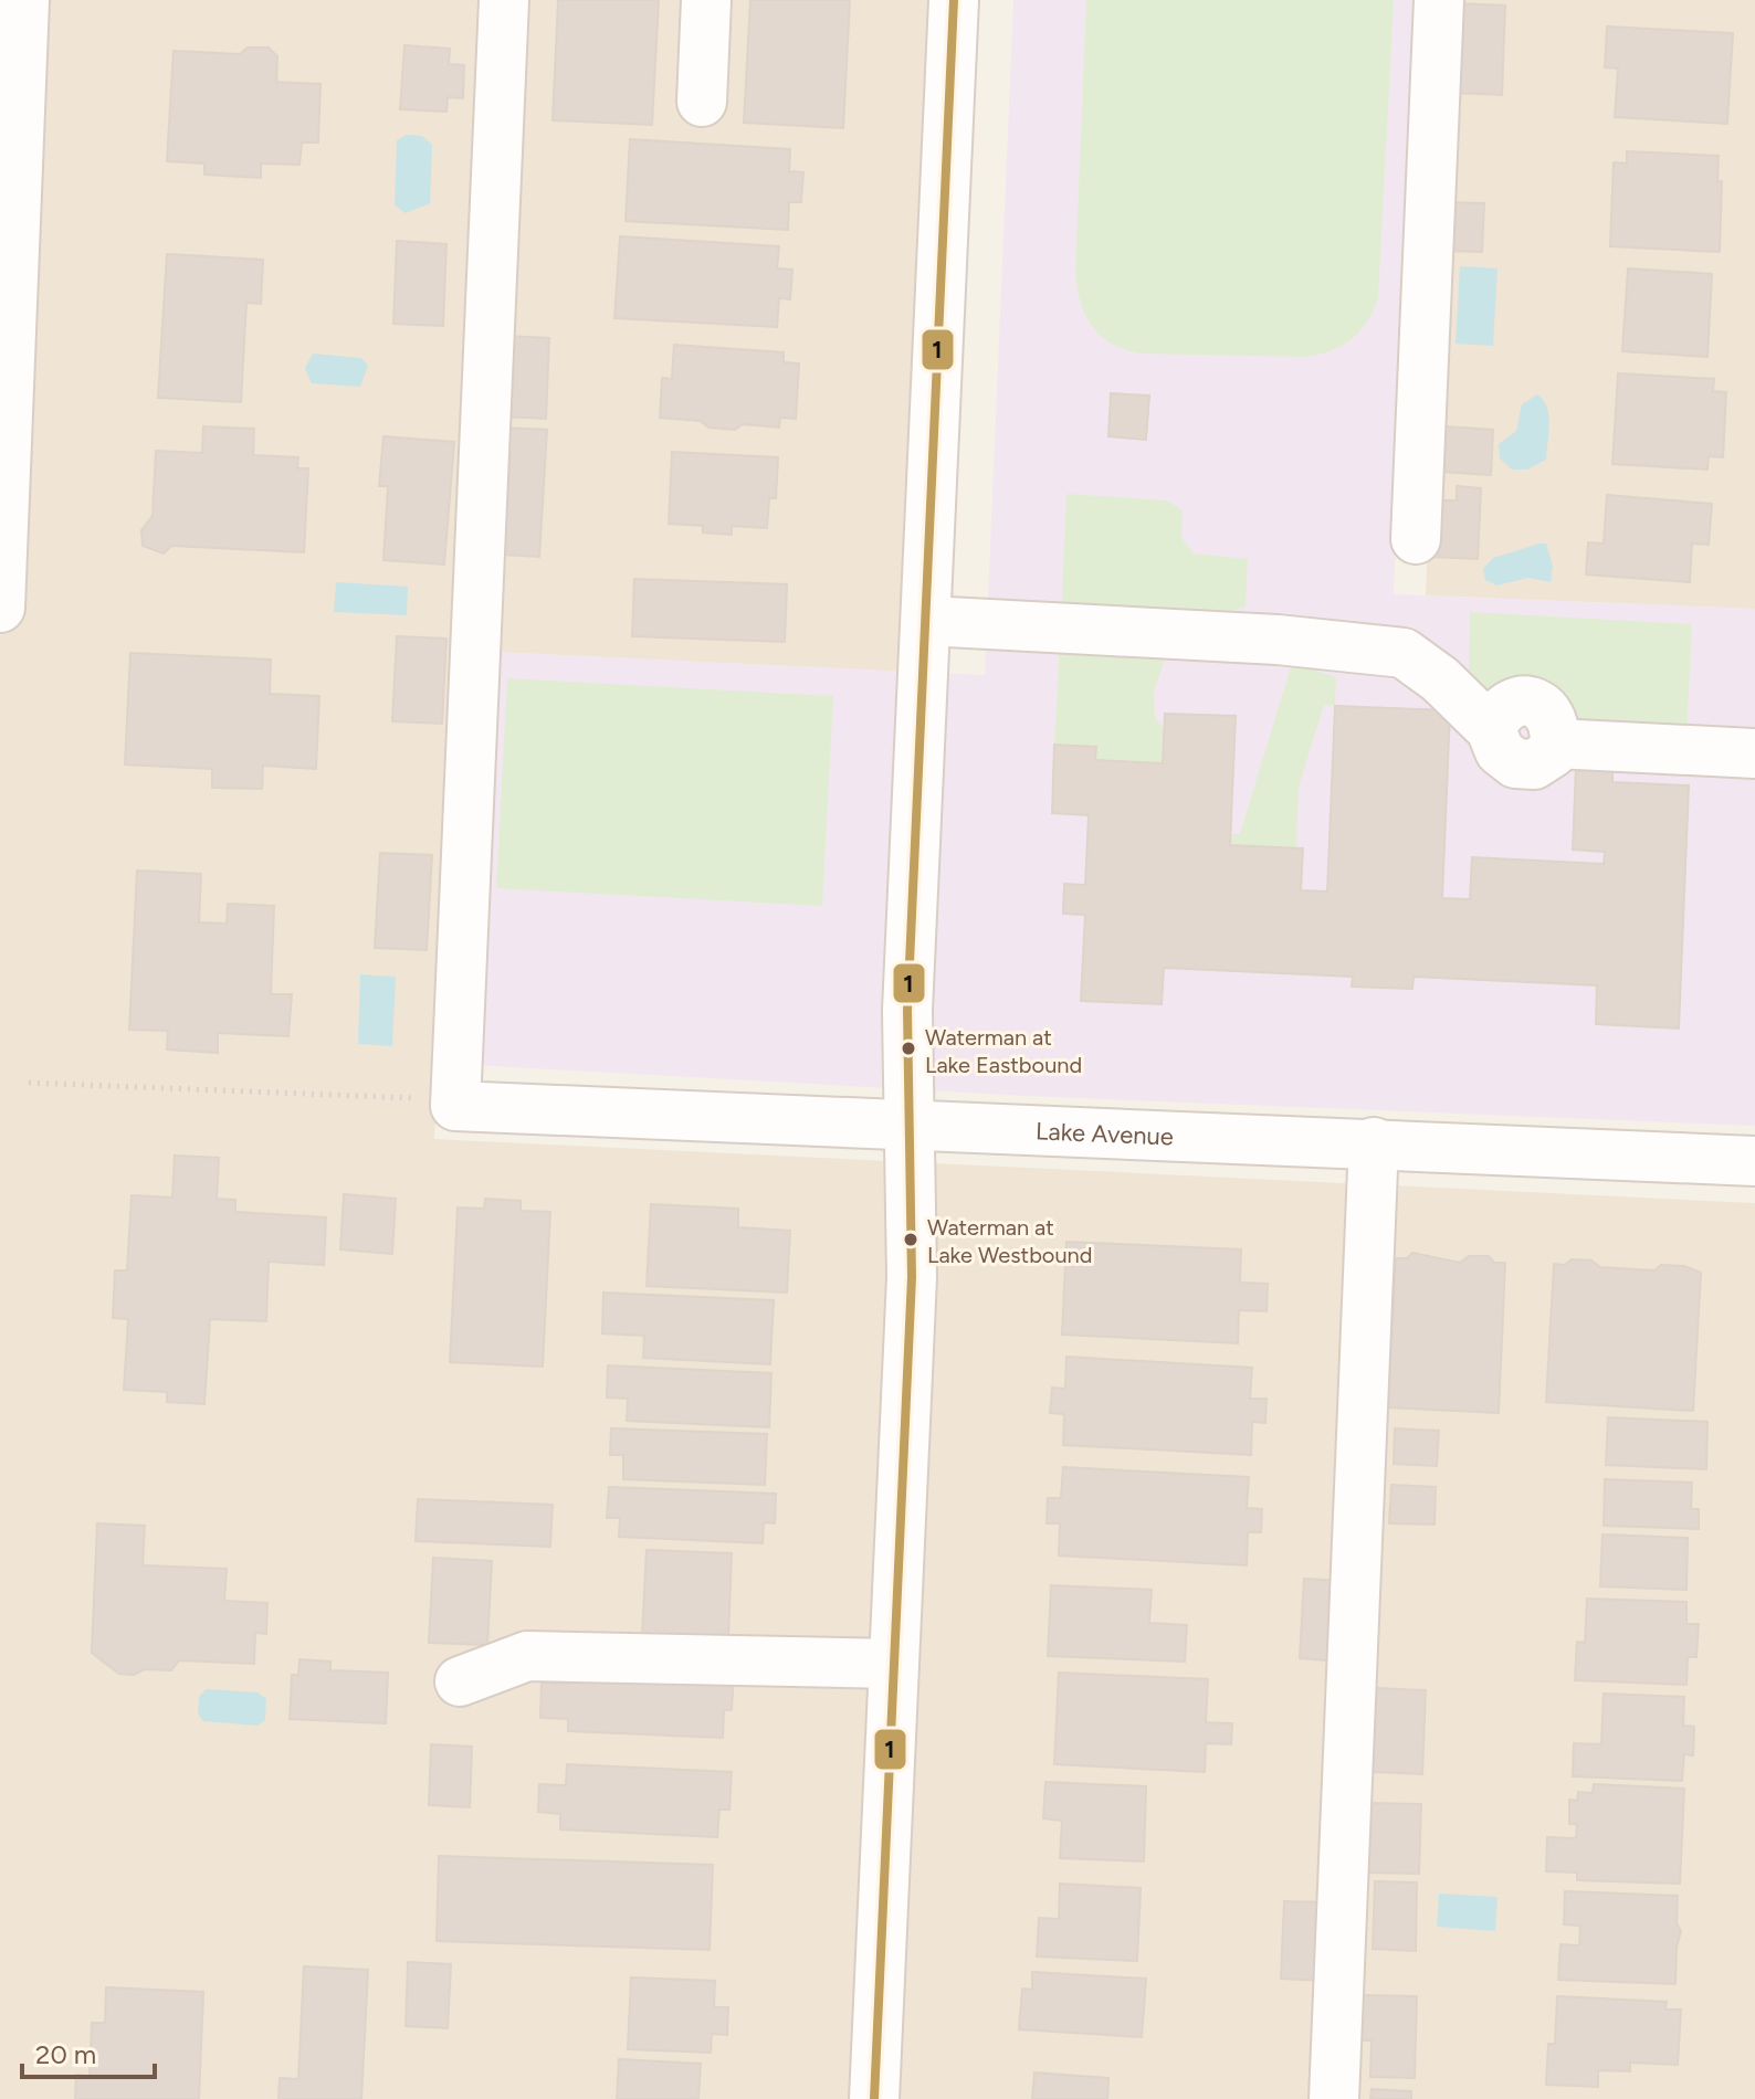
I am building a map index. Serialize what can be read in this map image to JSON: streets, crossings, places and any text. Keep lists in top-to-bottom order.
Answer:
{
  "streets": {
    "street": ["Lake Avenue"]
  },
  "places": ["Waterman at Lake Eastbound", "Waterman at Lake Westbound"],
  "lines": ["transit line 1"],
  "scale_bar": "20 m"
}
